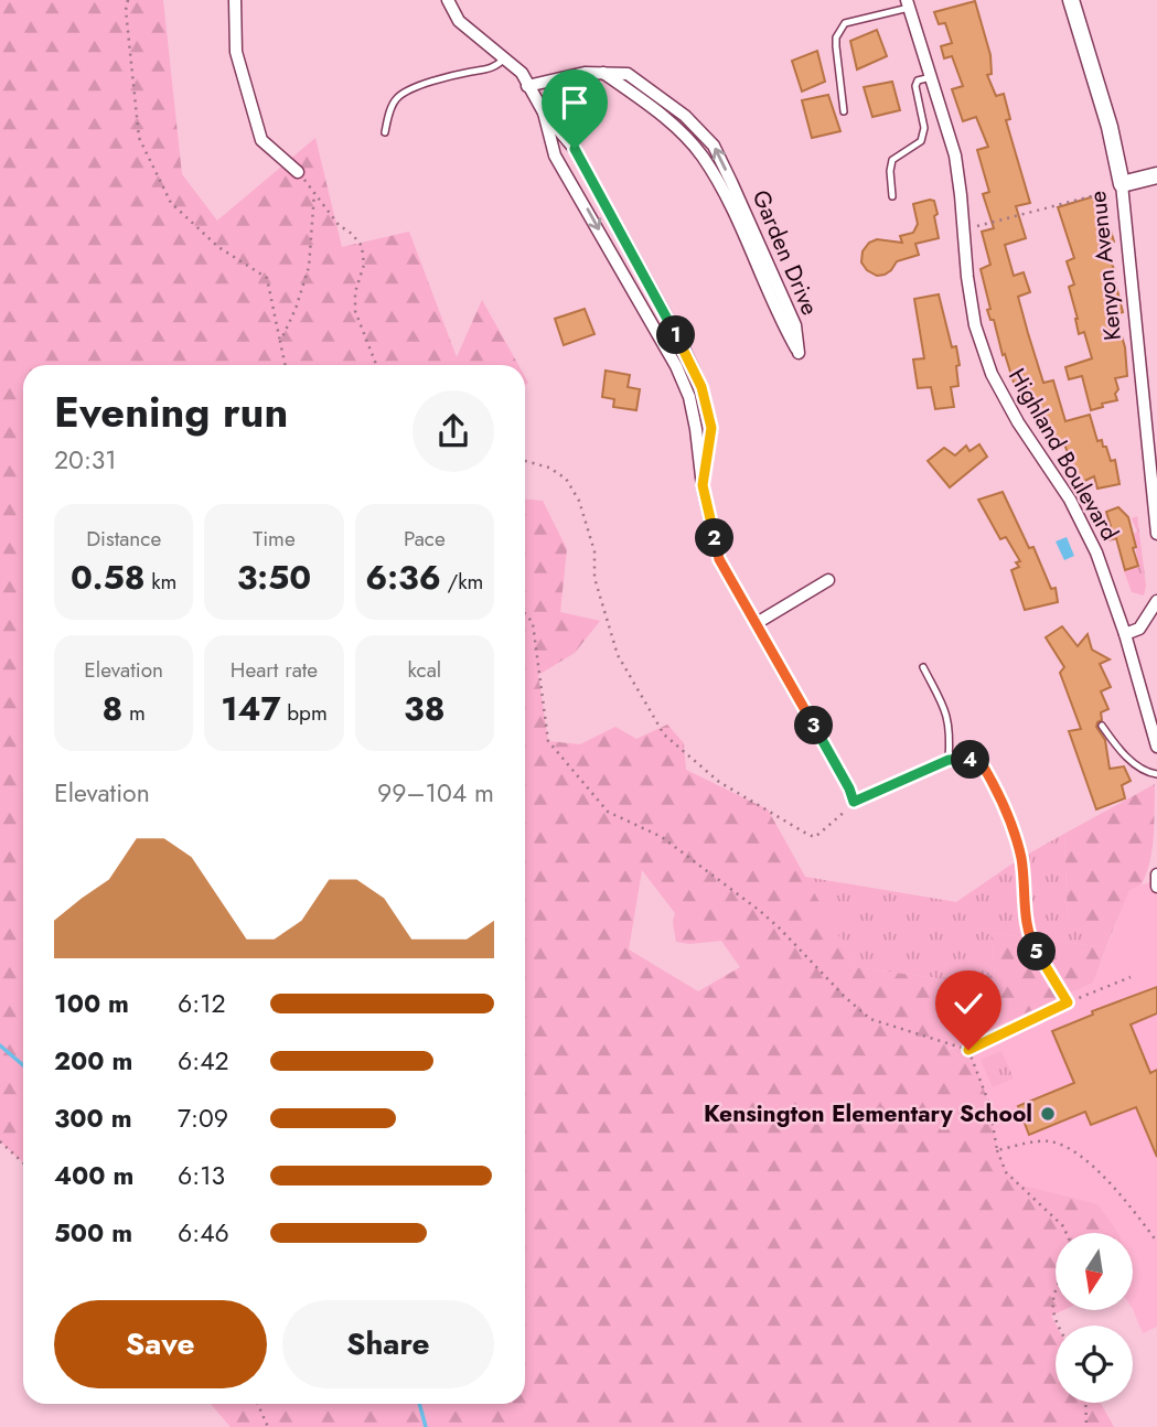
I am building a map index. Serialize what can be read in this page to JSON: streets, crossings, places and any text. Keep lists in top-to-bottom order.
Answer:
{
  "streets": {
    "street": ["Garden Drive", "Kenyon Avenue", "Highland Boulevard"]
  },
  "places": ["Kensington Elementary School"],
  "north": "bottom",
  "page": {
    "pins": [
      "1",
      "2",
      "3",
      "4",
      "5"
    ],
    "heading": ["Evening run", "20:31"],
    "stats": [
      ["Distance", "0.58 km"],
      ["Time", "3:50"],
      ["Pace", "6:36 /km"],
      ["Elevation", "8 m"],
      ["Heart rate", "147 bpm"],
      ["kcal", "38"]
    ],
    "chart": ["Elevation", "99–104 m"],
    "list": [
      {
        "name": "100 m",
        "note": "6:12"
      },
      {
        "name": "200 m",
        "note": "6:42"
      },
      {
        "name": "300 m",
        "note": "7:09"
      },
      {
        "name": "400 m",
        "note": "6:13"
      },
      {
        "name": "500 m",
        "note": "6:46"
      }
    ],
    "buttons": ["Save", "Share"]
  }
}
